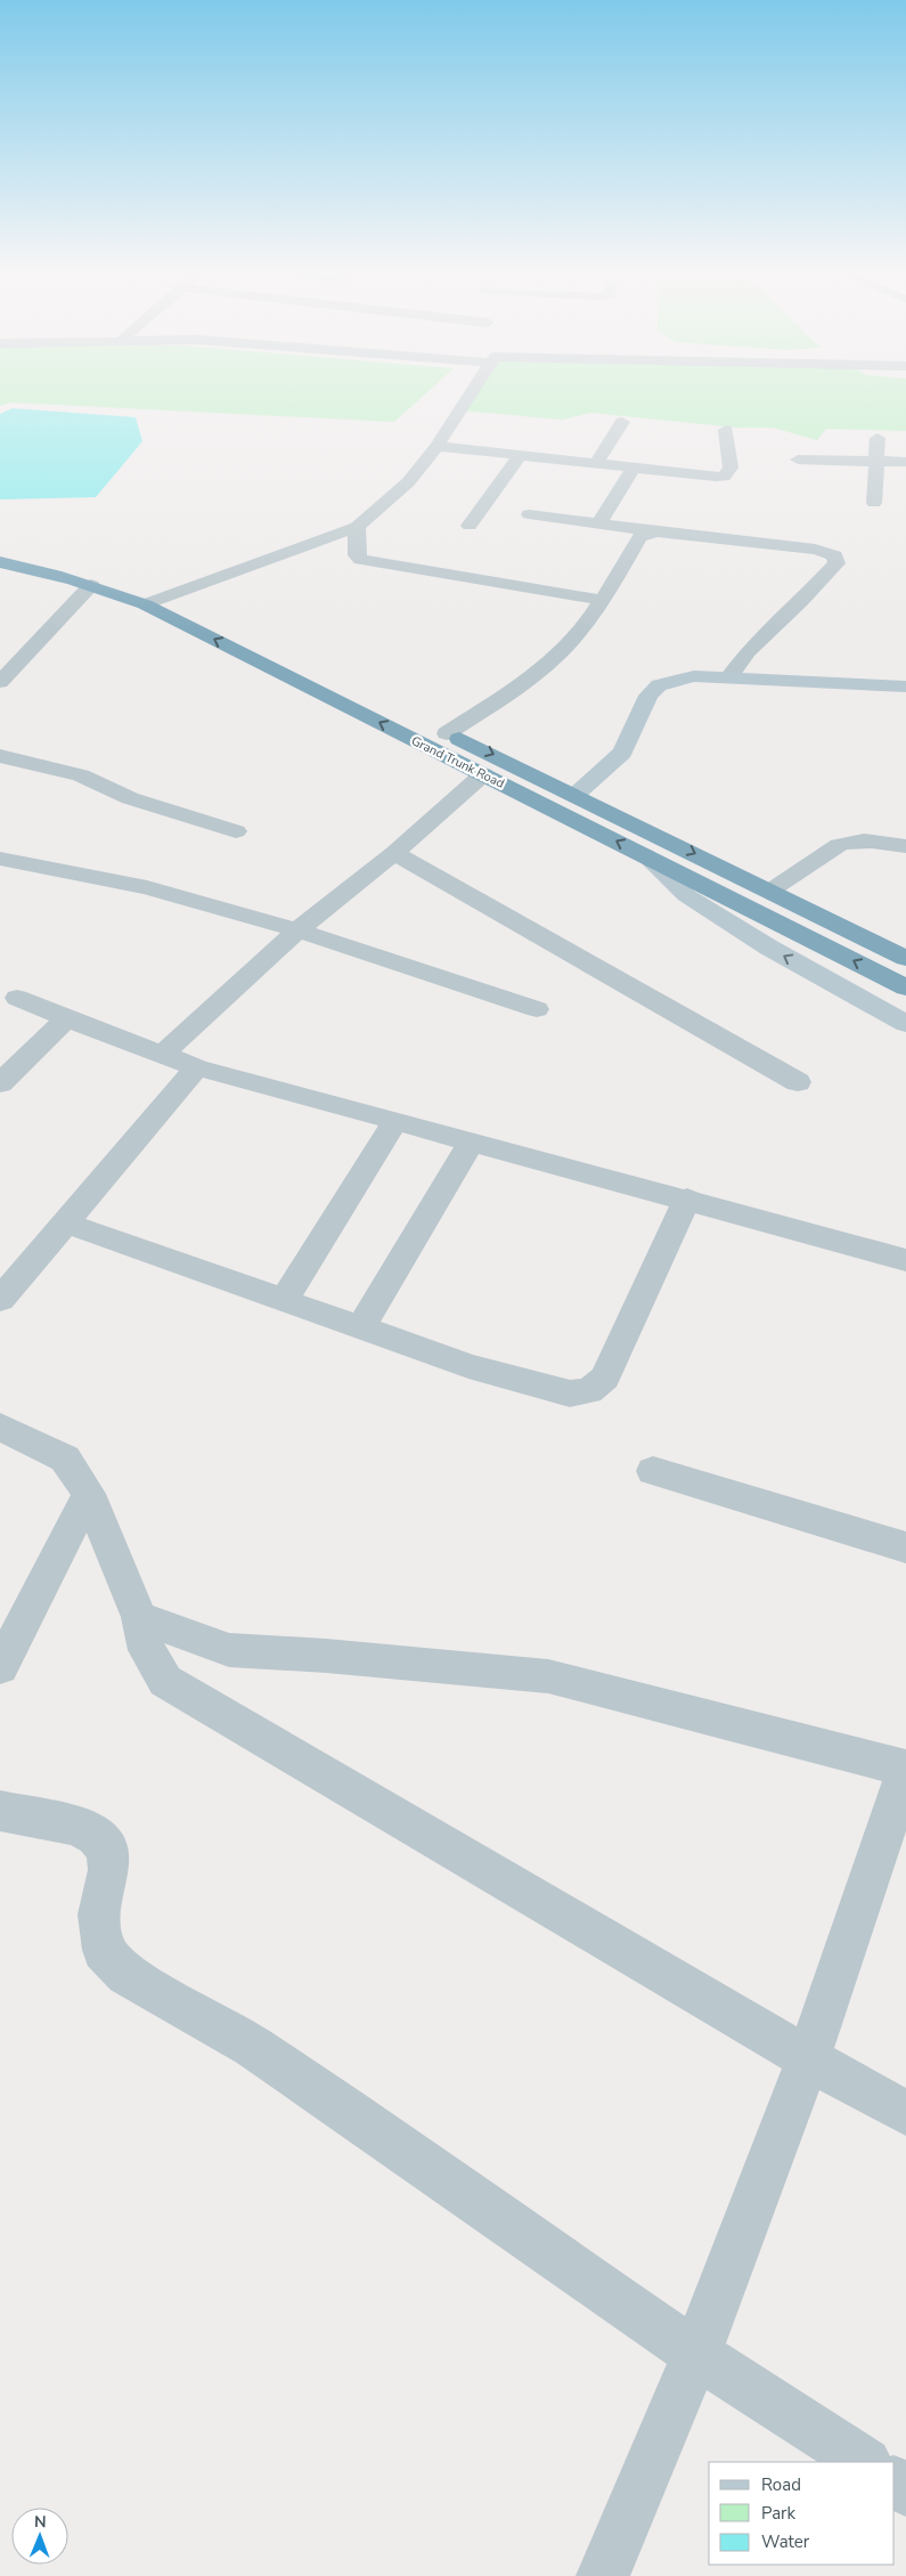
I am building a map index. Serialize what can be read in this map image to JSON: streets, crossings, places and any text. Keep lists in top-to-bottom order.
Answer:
{
  "streets": {
    "highway": ["Grand Trunk Road"]
  },
  "legend": ["Road", "Park", "Water"],
  "north": "top"
}
